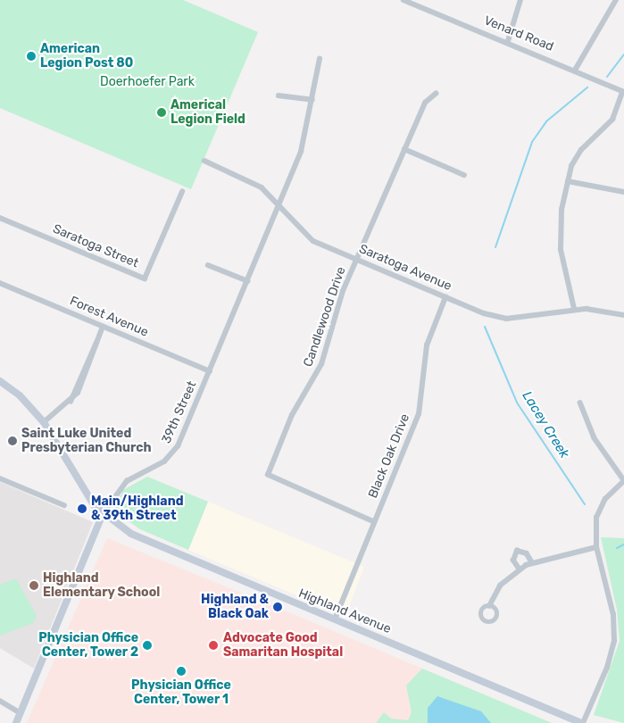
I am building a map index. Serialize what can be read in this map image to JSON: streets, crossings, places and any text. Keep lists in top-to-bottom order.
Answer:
{
  "streets": {
    "main road": ["39th Street", "Highland Avenue"],
    "street": [
      "Venard Road",
      "Saratoga Street",
      "Saratoga Avenue",
      "Forest Avenue",
      "Candlewood Drive",
      "Black Oak Drive"
    ]
  },
  "crossings": [
    ["Saratoga Avenue", "Candlewood Drive"],
    ["Saratoga Avenue", "39th Street"],
    ["Saratoga Avenue", "Black Oak Drive"],
    ["Forest Avenue", "39th Street"],
    ["Candlewood Drive", "Black Oak Drive"],
    ["39th Street", "Highland Avenue"],
    ["Black Oak Drive", "Highland Avenue"]
  ],
  "water": ["Lacey Creek"],
  "parks": ["Doerhoefer Park"],
  "places": [
    "American Legion Post 80",
    "Americal Legion Field",
    "Saint Luke United Presbyterian Church",
    "Main/Highland & 39th Street",
    "Highland Elementary School",
    "Highland & Black Oak",
    "Physician Office Center, Tower 2",
    "Advocate Good Samaritan Hospital",
    "Physician Office Center, Tower 1"
  ]
}
